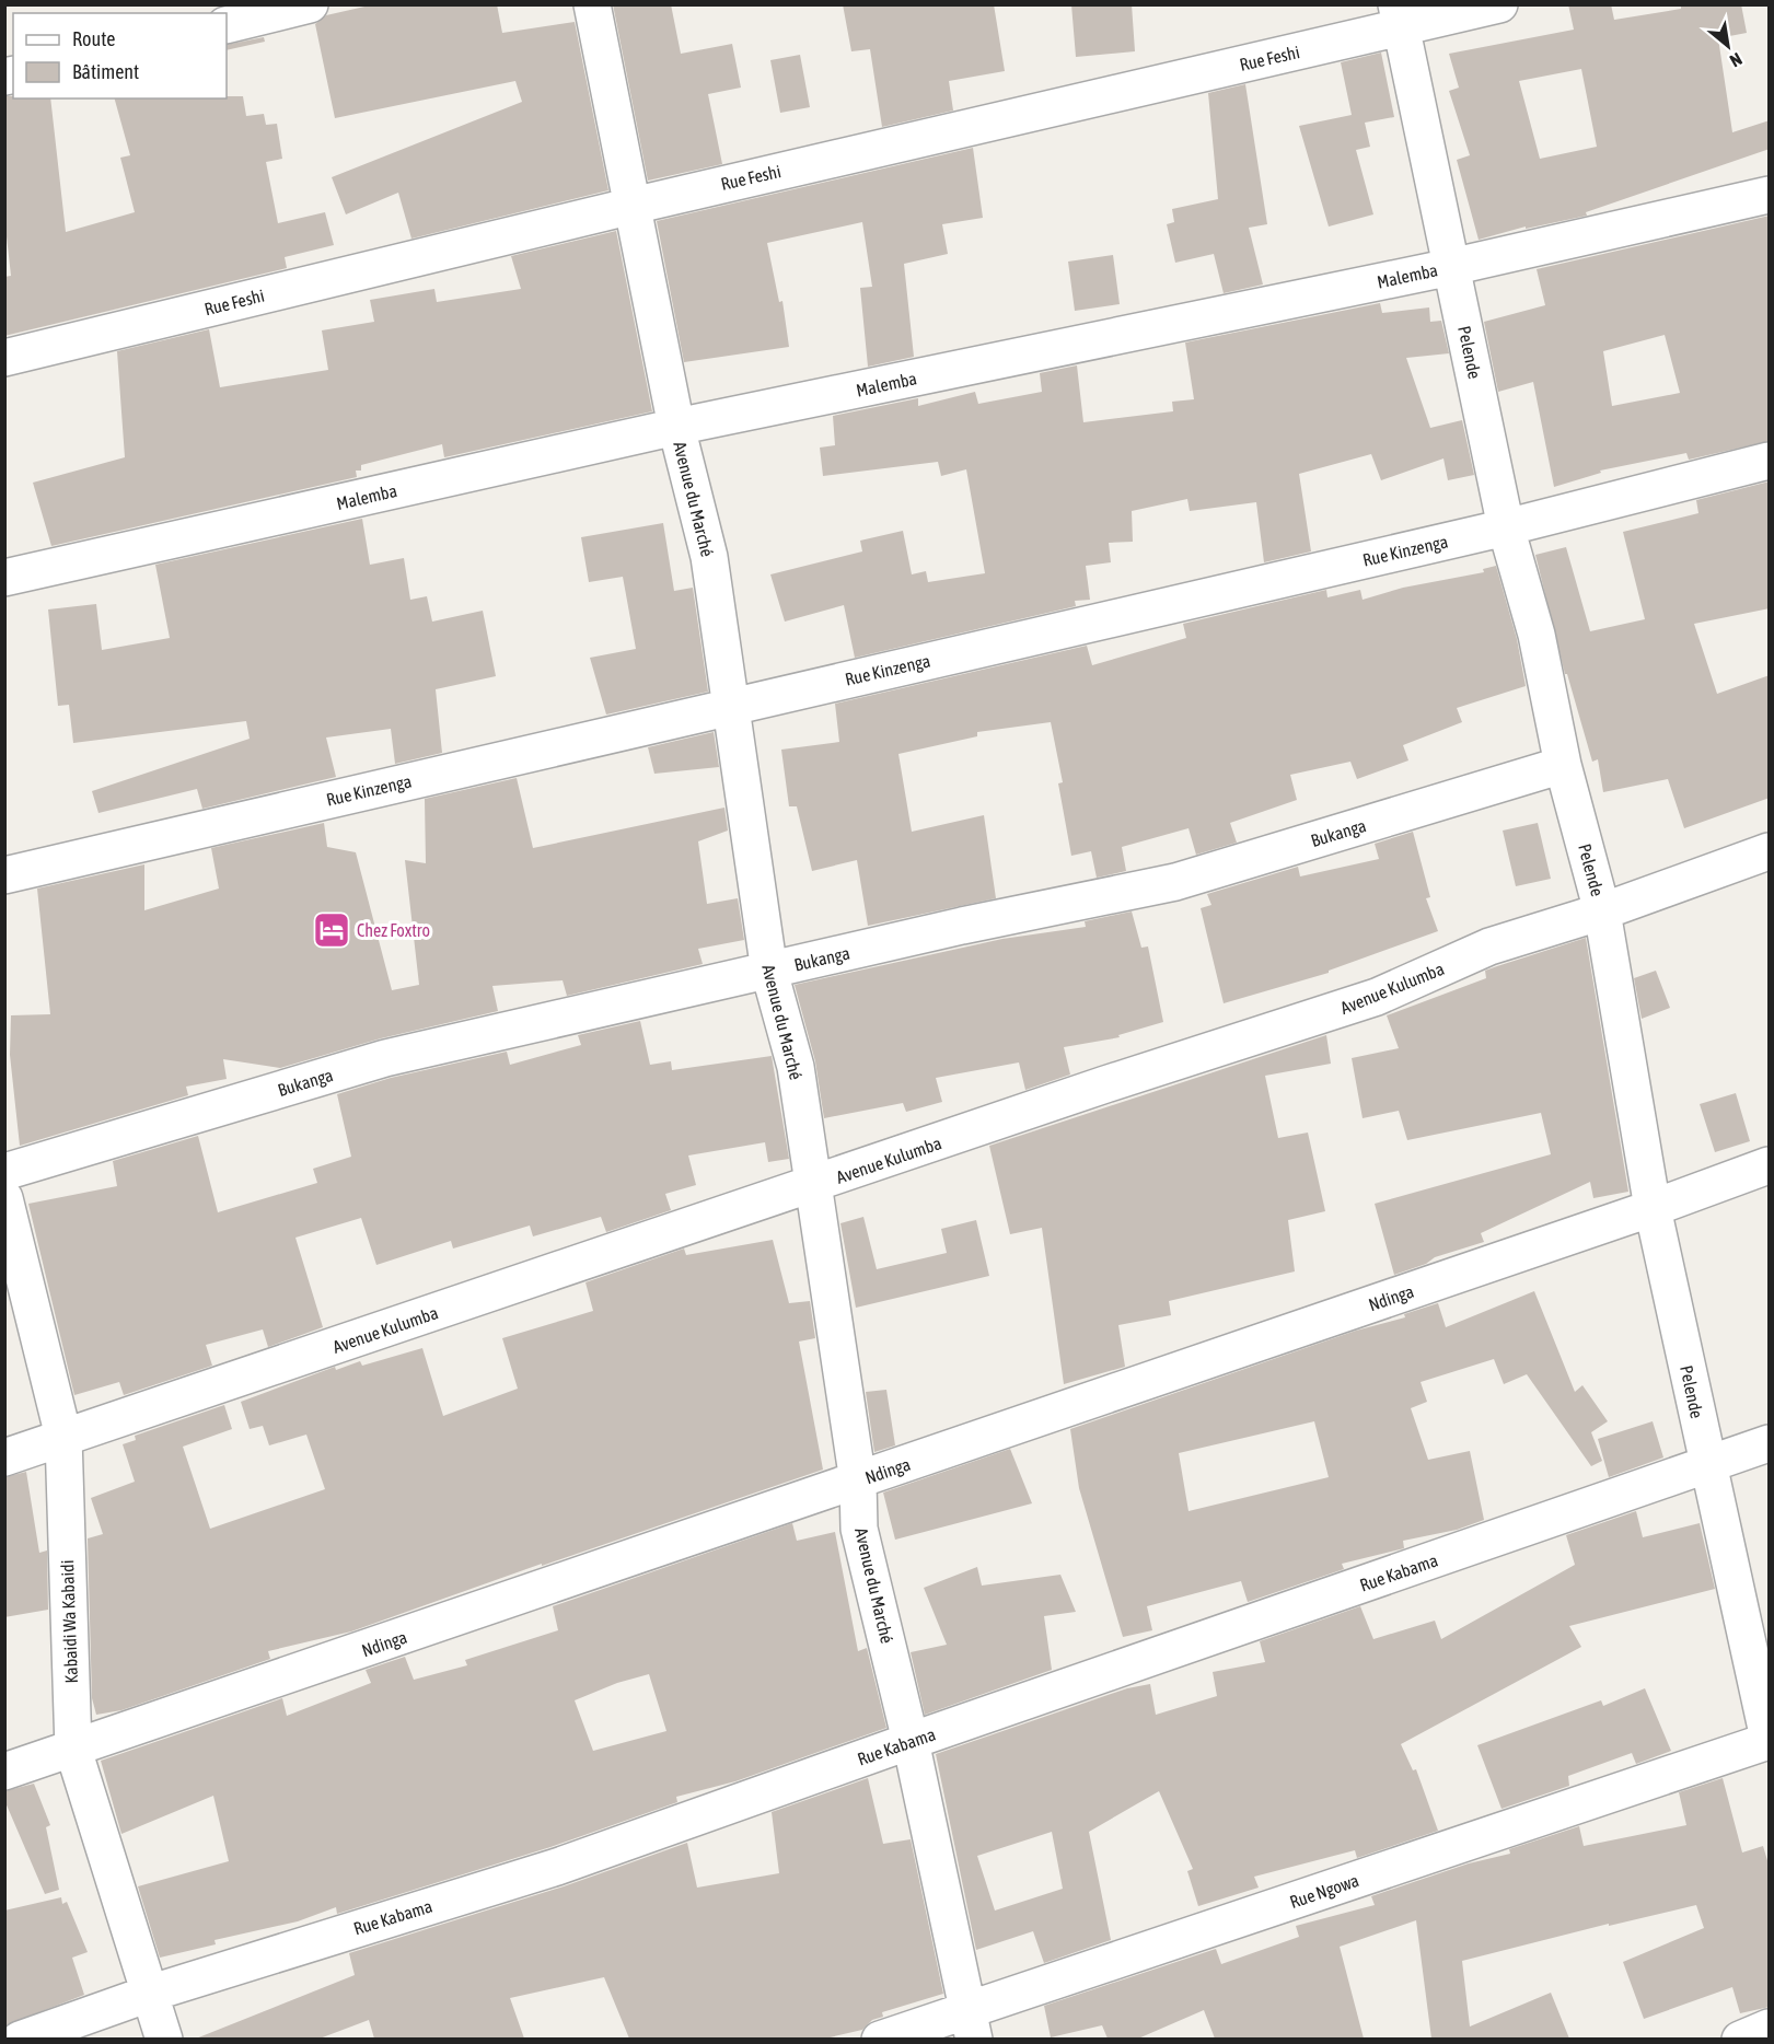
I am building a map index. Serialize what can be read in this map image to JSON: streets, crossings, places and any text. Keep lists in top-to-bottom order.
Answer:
{
  "streets": {
    "street": [
      "Rue Feshi",
      "Malemba",
      "Pelende",
      "Avenue du Marché",
      "Rue Kinzenga",
      "Bukanga",
      "Avenue Kulumba",
      "Ndinga",
      "Rue Kabama",
      "Kabaidi Wa Kabaidi",
      "Rue Ngowa"
    ]
  },
  "crossings": [
    ["Rue Feshi", "Pelende"],
    ["Rue Feshi", "Avenue du Marché"],
    ["Malemba", "Pelende"],
    ["Malemba", "Avenue du Marché"],
    ["Pelende", "Rue Kinzenga"],
    ["Pelende", "Bukanga"],
    ["Pelende", "Avenue Kulumba"],
    ["Pelende", "Ndinga"],
    ["Pelende", "Rue Kabama"],
    ["Pelende", "Rue Ngowa"],
    ["Avenue du Marché", "Rue Kinzenga"],
    ["Avenue du Marché", "Bukanga"],
    ["Avenue du Marché", "Avenue Kulumba"],
    ["Avenue du Marché", "Ndinga"],
    ["Avenue du Marché", "Rue Kabama"],
    ["Avenue du Marché", "Rue Ngowa"],
    ["Avenue Kulumba", "Kabaidi Wa Kabaidi"],
    ["Ndinga", "Kabaidi Wa Kabaidi"],
    ["Rue Kabama", "Kabaidi Wa Kabaidi"]
  ],
  "places": {
    "hotel": ["Chez Foxtro"]
  },
  "legend": ["Route", "Bâtiment"],
  "north": "bottom right"
}
